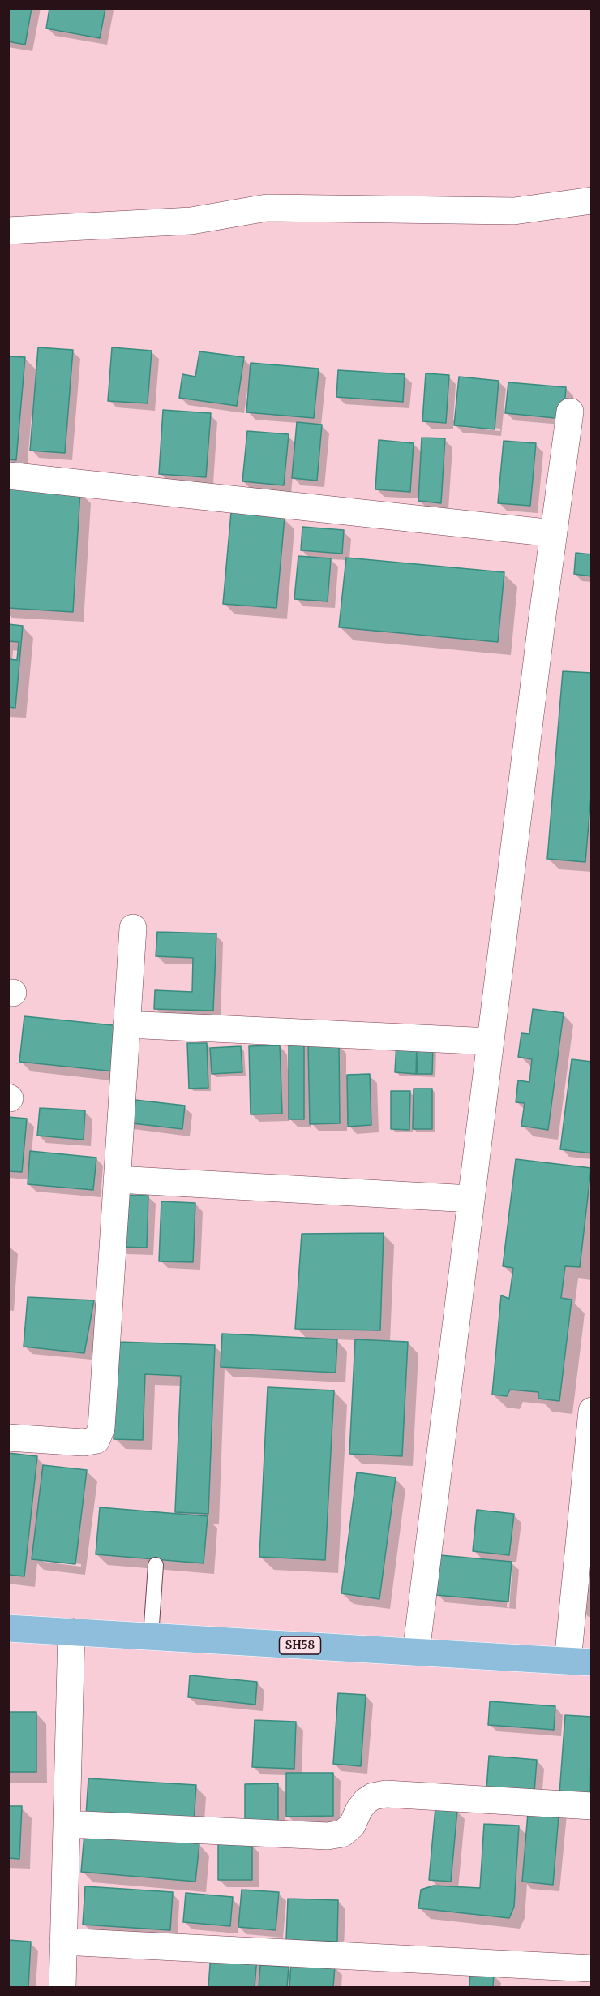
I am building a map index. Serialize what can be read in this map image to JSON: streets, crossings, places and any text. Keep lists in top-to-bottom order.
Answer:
{
  "streets": {
    "main road": ["SH58"]
  }
}
